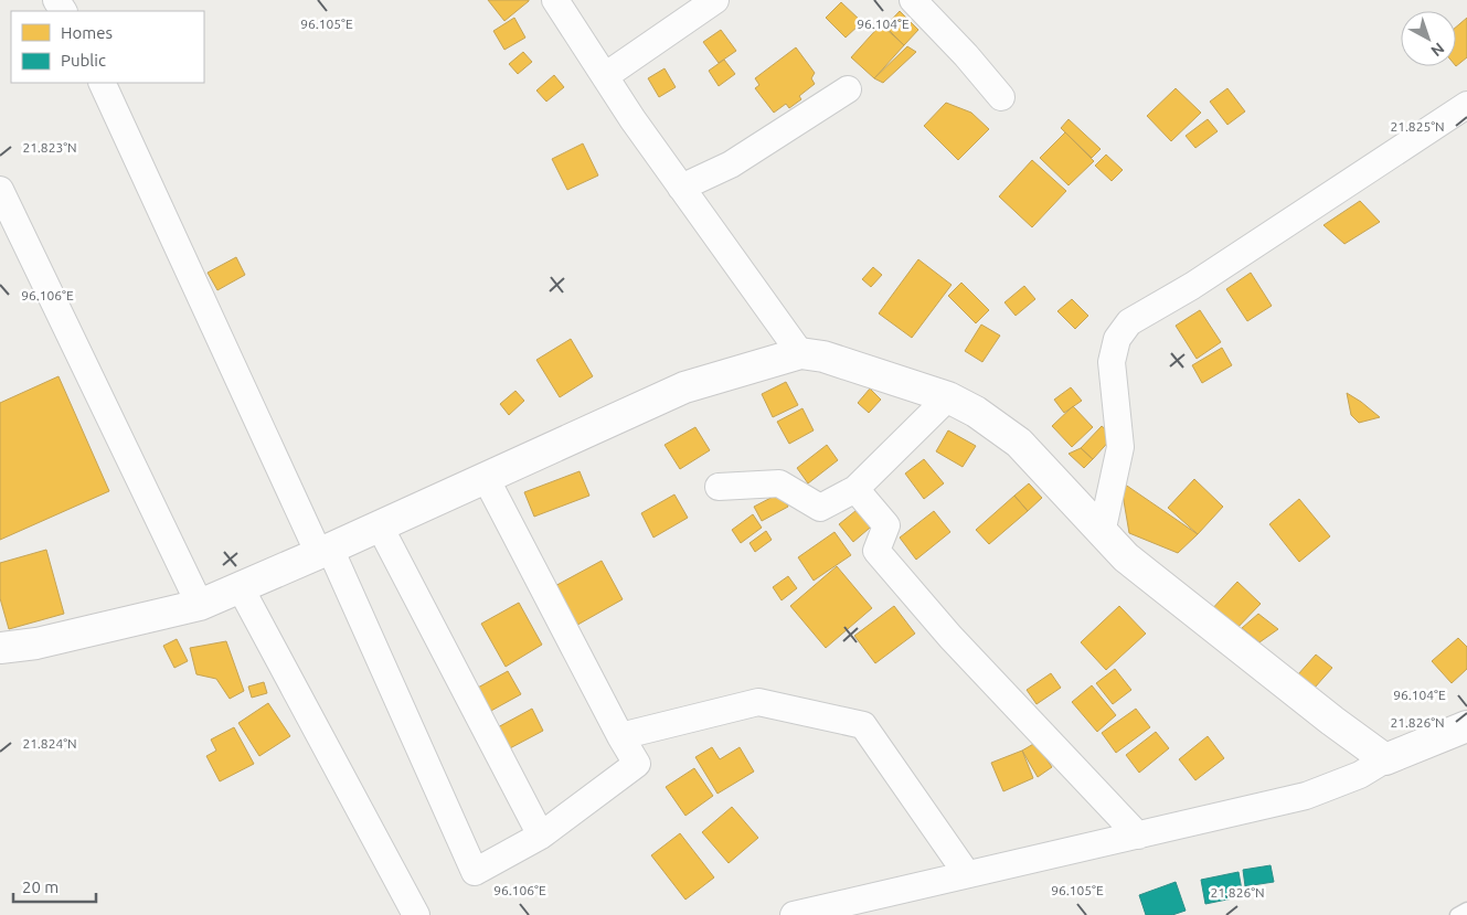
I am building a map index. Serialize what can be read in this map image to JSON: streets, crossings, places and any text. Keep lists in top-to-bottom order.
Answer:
{
  "legend": ["Homes", "Public"],
  "scale_bar": "20 m",
  "north": "bottom right",
  "coordinates": [
    "96.105°E",
    "96.104°E",
    "21.825°N",
    "21.823°N",
    "96.106°E",
    "21.826°N",
    "21.824°N"
  ]
}
